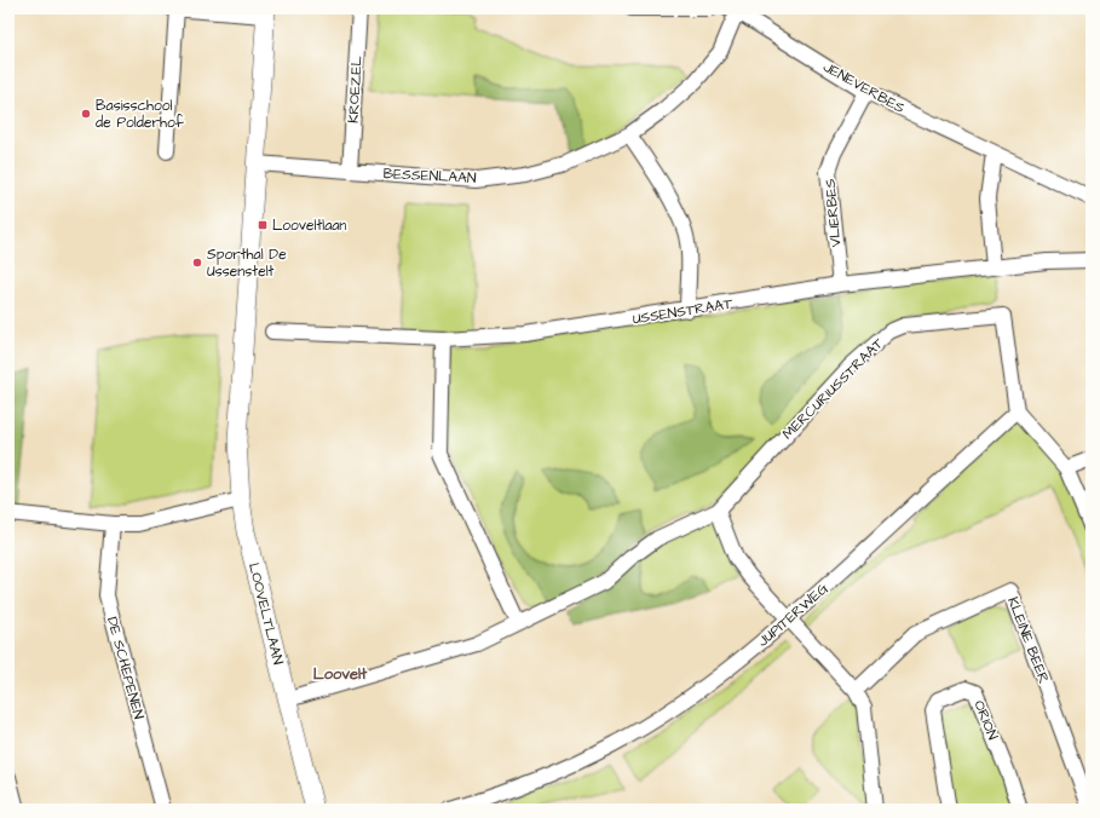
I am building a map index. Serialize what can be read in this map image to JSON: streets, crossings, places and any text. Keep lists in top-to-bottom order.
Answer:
{
  "streets": {
    "street": [
      "JENEVERBES",
      "KROEZEL",
      "BESSENLAAN",
      "VLIERBES",
      "USSENSTRAAT",
      "MERCURIUSSTRAAT",
      "LOOVELTLAAN",
      "JUPITERWEG",
      "KLEINE BEER",
      "DE SCHEPENEN",
      "ORION"
    ]
  },
  "crossings": [
    ["JENEVERBES", "BESSENLAAN"],
    ["JENEVERBES", "VLIERBES"],
    ["KROEZEL", "BESSENLAAN"],
    ["BESSENLAAN", "LOOVELTLAAN"],
    ["VLIERBES", "USSENSTRAAT"],
    ["MERCURIUSSTRAAT", "LOOVELTLAAN"],
    ["MERCURIUSSTRAAT", "JUPITERWEG"]
  ],
  "districts": ["Loovelt"],
  "places": {
    "other": ["Basisschool de Polderhof", "Sporthal De Ussenstelt"],
    "transit": ["Looveltlaan"]
  }
}
